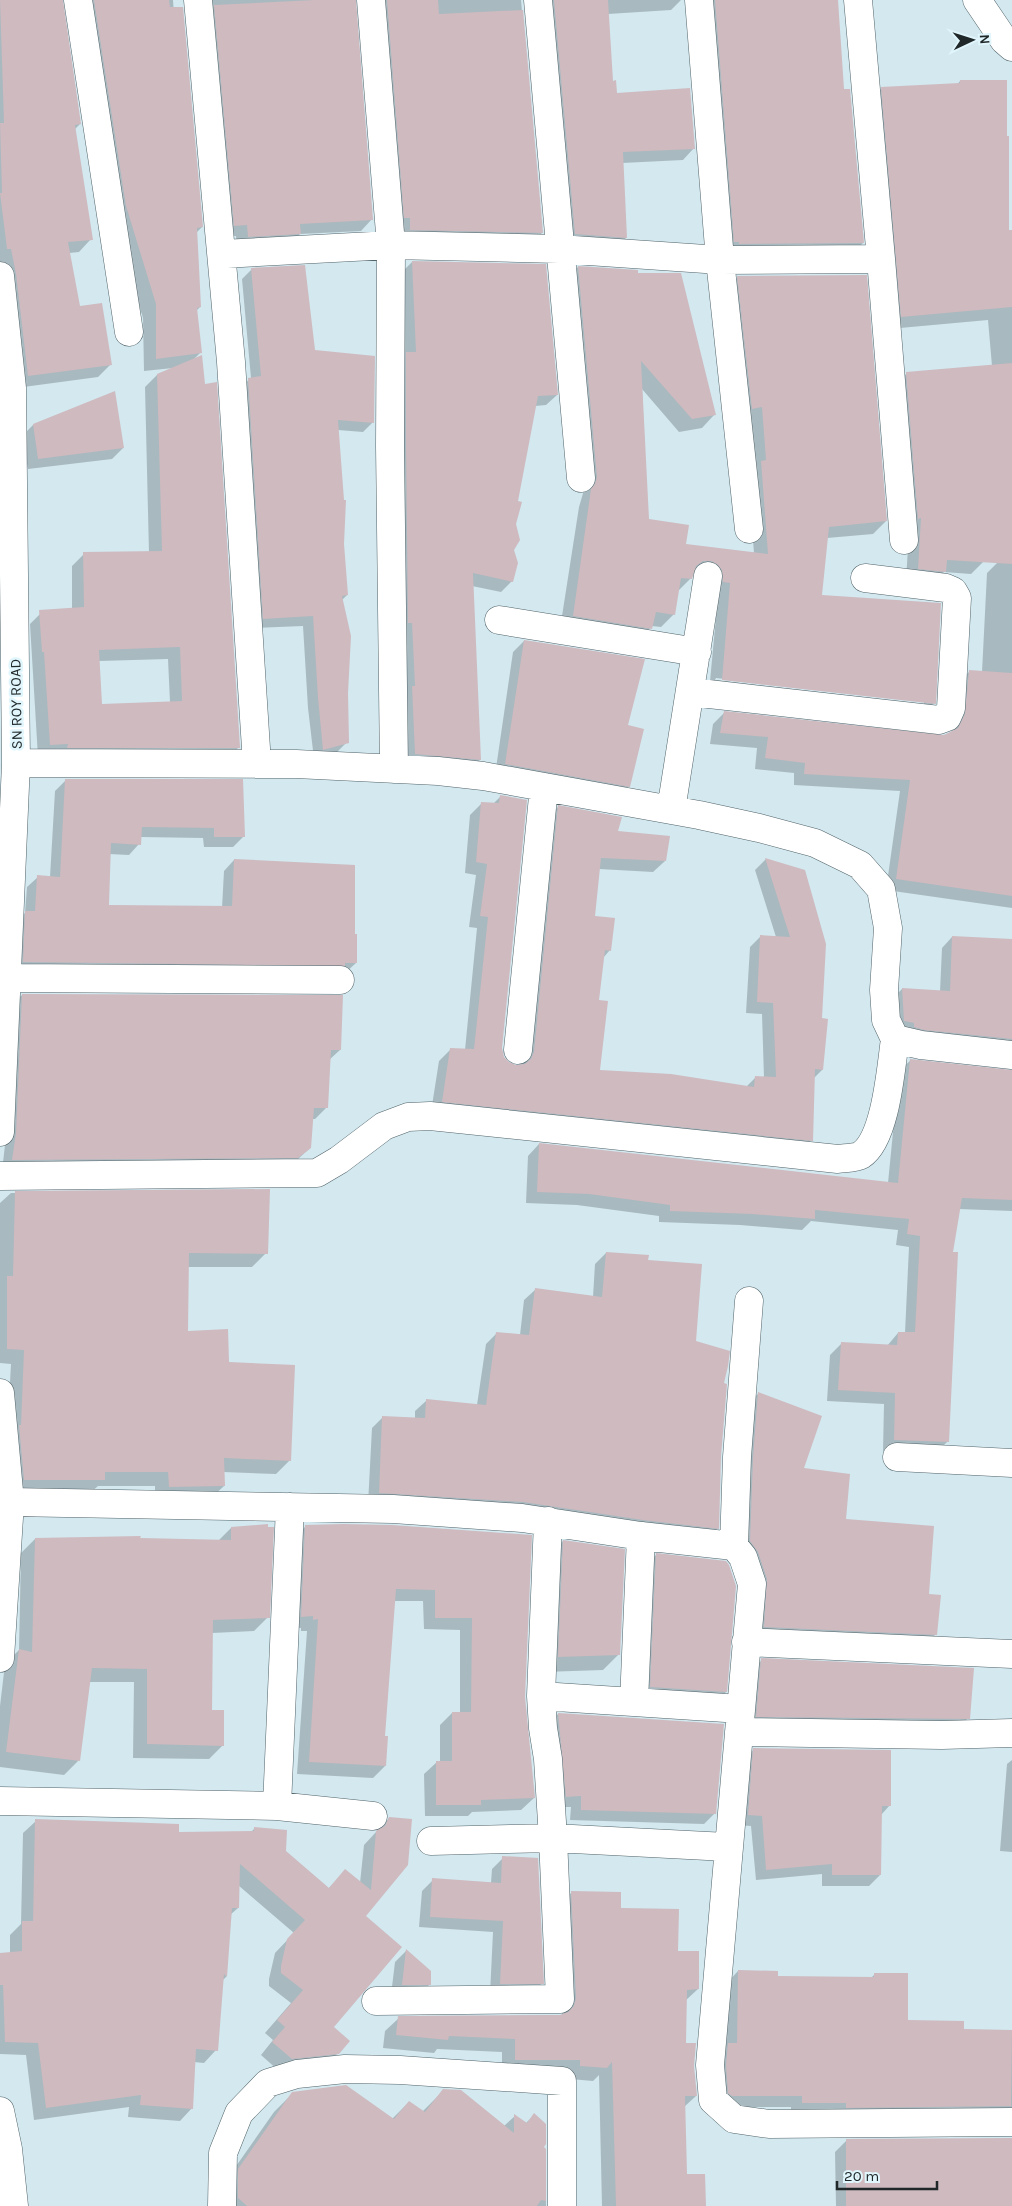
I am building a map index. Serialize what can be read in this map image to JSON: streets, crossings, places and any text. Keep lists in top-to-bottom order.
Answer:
{
  "streets": {
    "street": ["SN ROY ROAD"]
  },
  "scale_bar": "20 m",
  "north": "right"
}
